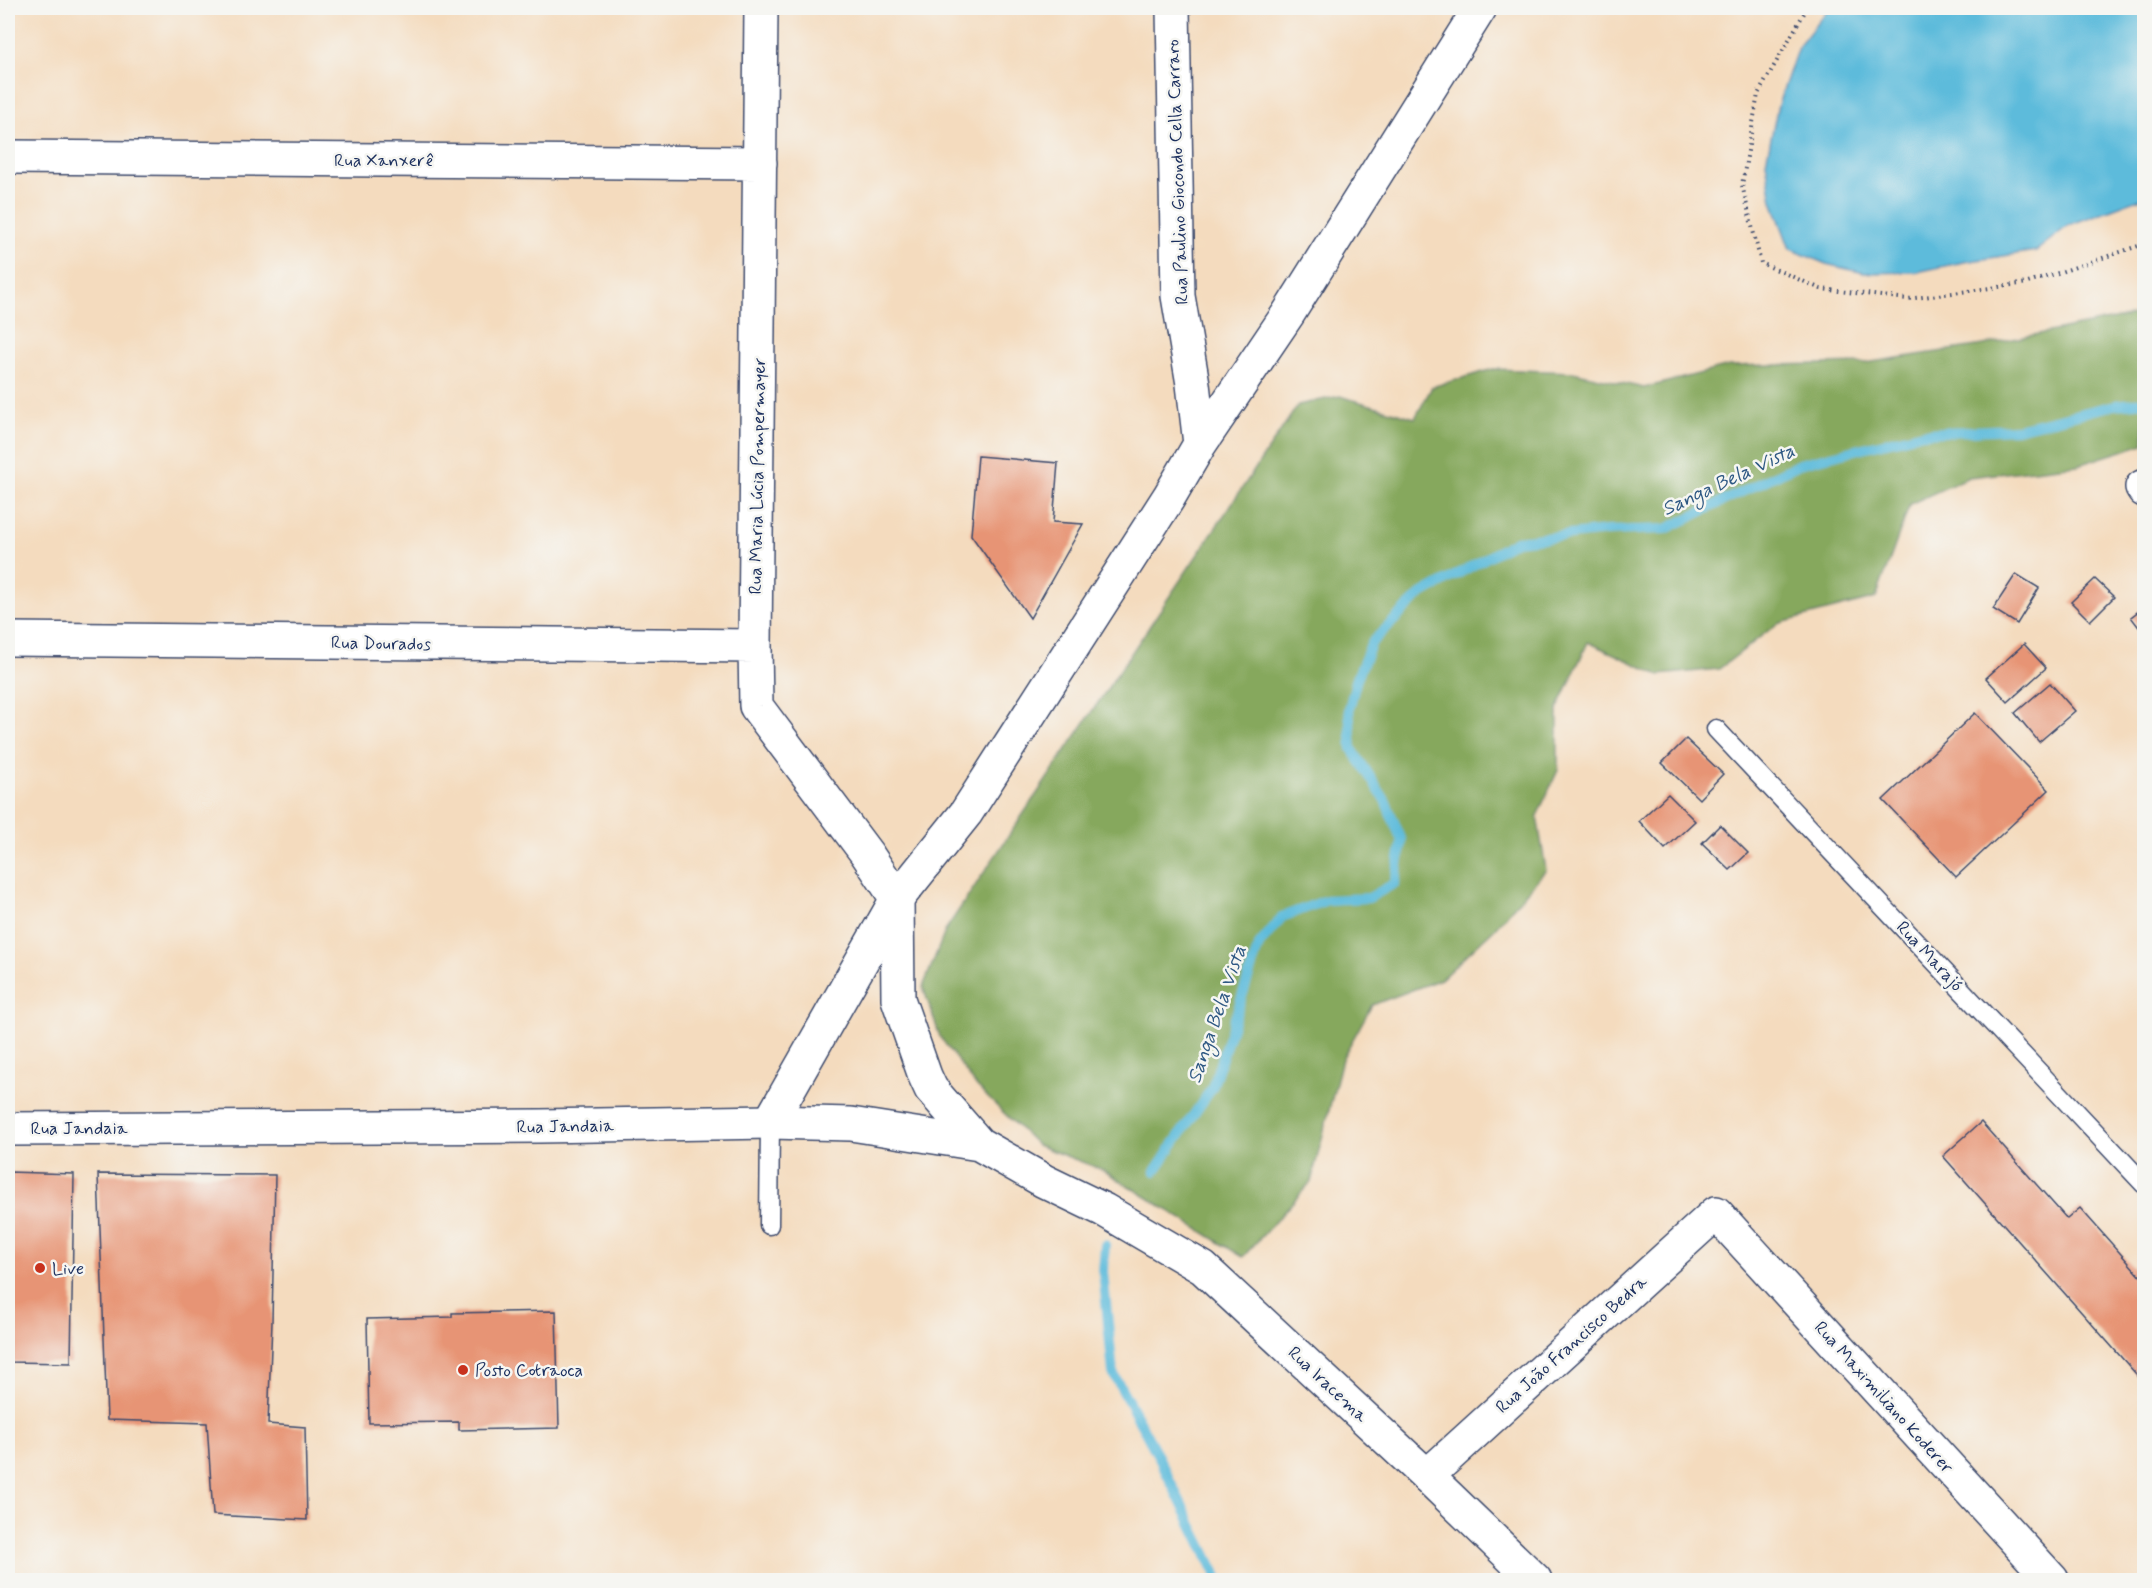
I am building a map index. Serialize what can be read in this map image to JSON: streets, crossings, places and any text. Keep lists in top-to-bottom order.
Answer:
{
  "streets": {
    "street": [
      "Rua Xanxerê",
      "Rua Paulino Giocondo Cella Carraro",
      "Rua Maria Lúcia Pompermayer",
      "Rua Dourados",
      "Rua Jandaia",
      "Rua João Francisco Bedra",
      "Rua Iracema",
      "Rua Maximiliano Koderer"
    ],
    "lane": ["Rua Marajó"]
  },
  "crossings": [
    ["Rua Xanxerê", "Rua Maria Lúcia Pompermayer"],
    ["Rua Maria Lúcia Pompermayer", "Rua Dourados"],
    ["Rua Jandaia", "Rua Iracema"],
    ["Rua João Francisco Bedra", "Rua Iracema"],
    ["Rua João Francisco Bedra", "Rua Maximiliano Koderer"]
  ],
  "water": ["Sanga Bela Vista"],
  "places": ["Live", "Posto Cotraoca"]
}
